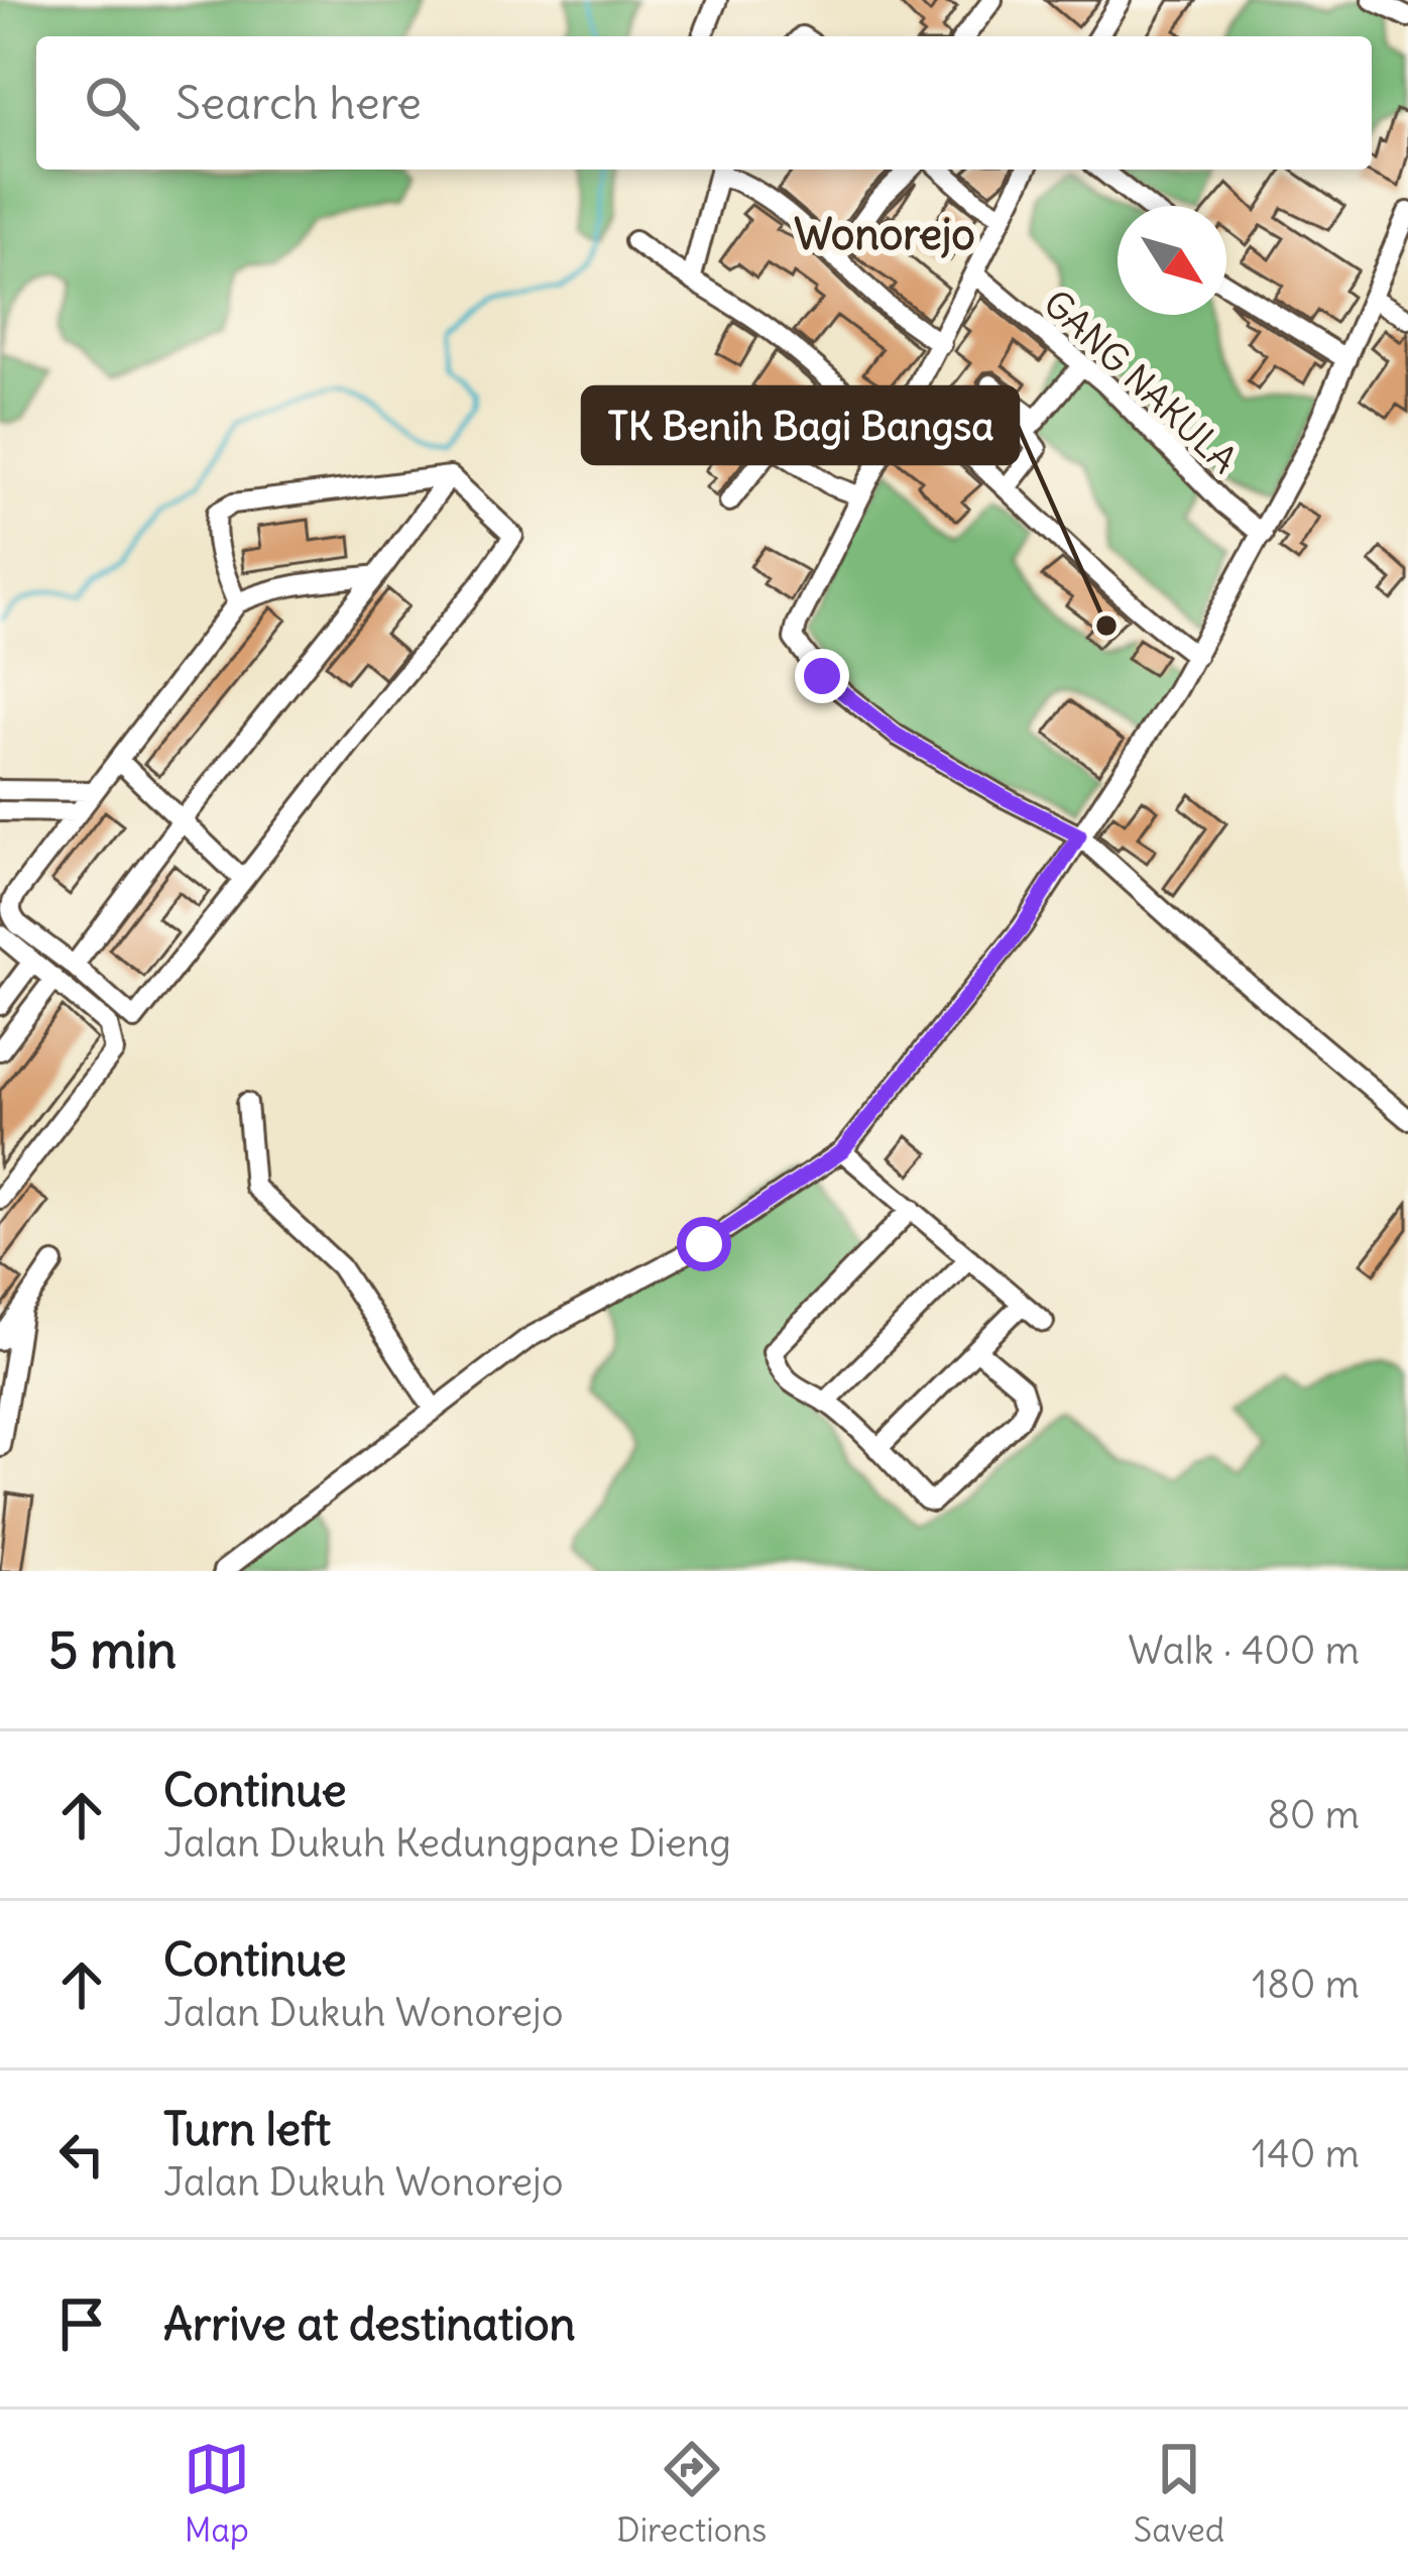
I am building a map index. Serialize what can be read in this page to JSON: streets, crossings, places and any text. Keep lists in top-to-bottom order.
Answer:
{
  "streets": {
    "street": ["GANG NAKULA"]
  },
  "districts": ["Wonorejo"],
  "places": ["TK Benih Bagi Bangsa"],
  "north": "bottom right",
  "page": {
    "search": "Search here",
    "heading": ["5 min", "Walk · 400 m"],
    "list": [
      ["Continue", "Jalan Dukuh Kedungpane Dieng", "80 m"],
      ["Continue", "Jalan Dukuh Wonorejo", "180 m"],
      ["Turn left", "Jalan Dukuh Wonorejo", "140 m"],
      "Arrive at destination"
    ],
    "nav": ["Map", "Directions", "Saved"]
  }
}
